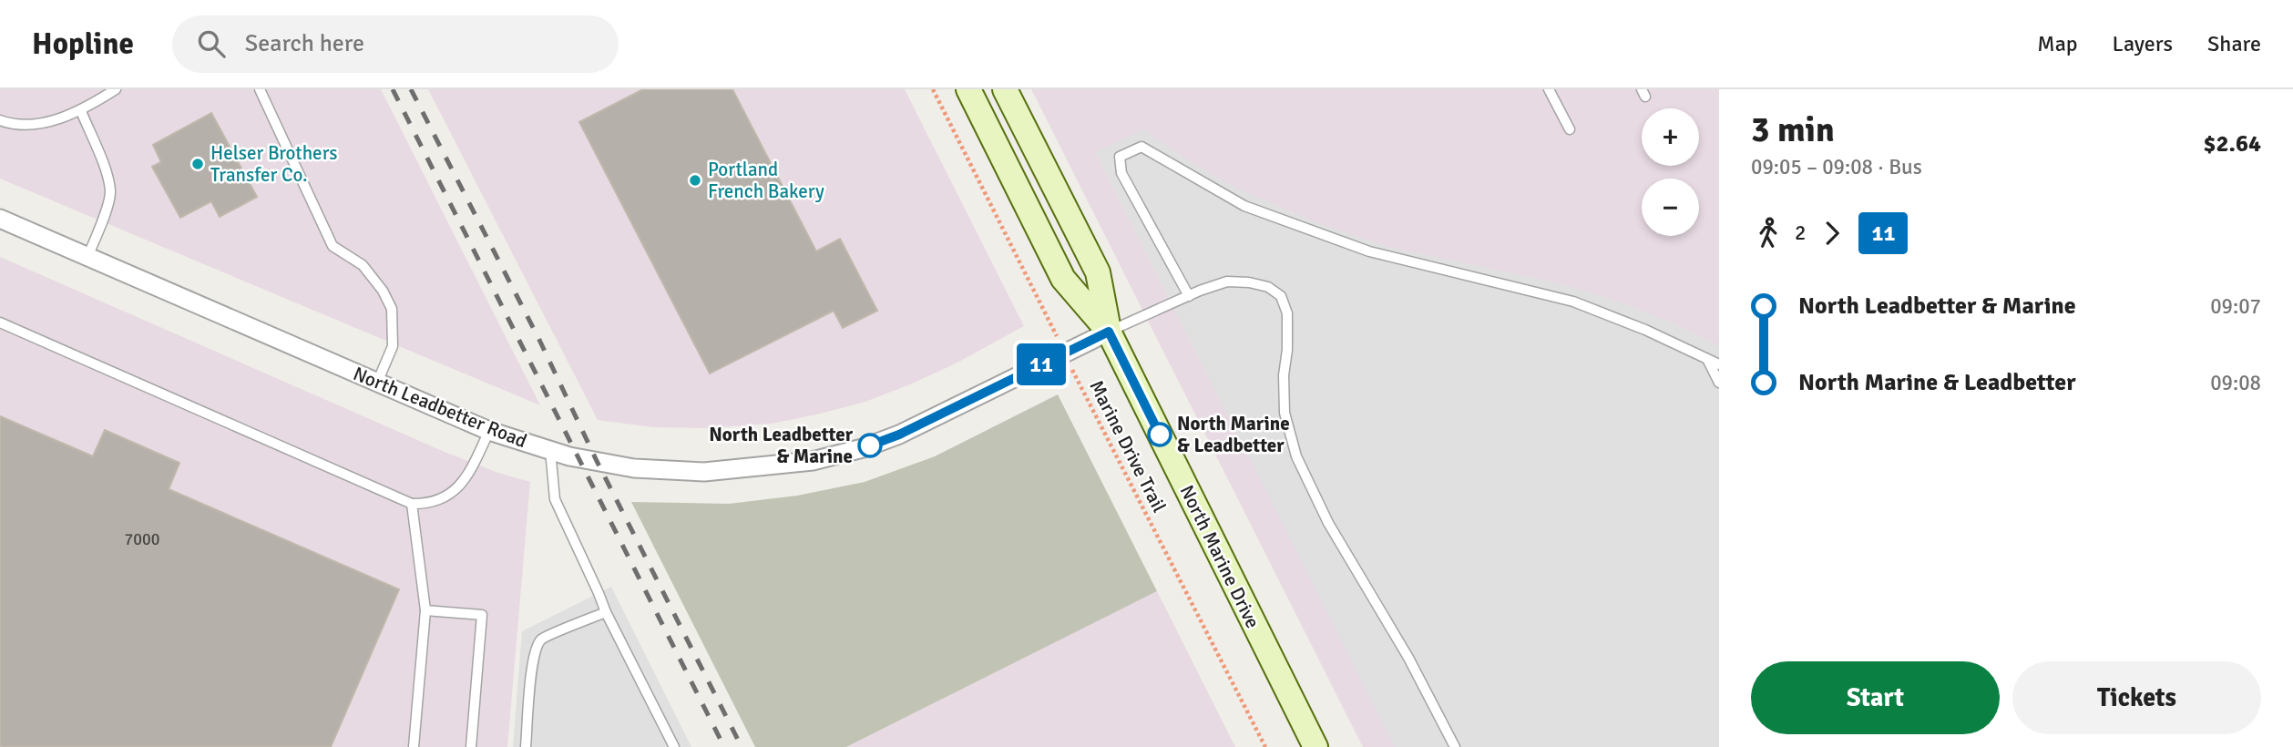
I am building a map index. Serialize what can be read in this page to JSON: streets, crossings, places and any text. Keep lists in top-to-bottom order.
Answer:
{
  "streets": {
    "main road": ["North Marine Drive"],
    "street": ["North Leadbetter Road"],
    "path": ["Marine Drive Trail"]
  },
  "crossings": [
    ["North Leadbetter Road", "Marine Drive Trail"],
    ["North Leadbetter Road", "North Marine Drive"]
  ],
  "places": [
    "Helser Brothers Transfer Co.",
    "Portland French Bakery",
    "North Marine & Leadbetter",
    "North Leadbetter & Marine"
  ],
  "lines": ["bus line 11"],
  "house_numbers": ["7000"],
  "page": {
    "header": "Hopline",
    "search": "Search here",
    "nav": ["Map", "Layers", "Share"],
    "on_map": "11",
    "heading": ["3 min", "09:05 – 09:08 · Bus", "$2.64"],
    "map_buttons": ["+", "−"],
    "legs": ["2", "11"],
    "list": [
      {
        "name": "North Leadbetter & Marine",
        "value": "09:07"
      },
      {
        "name": "North Marine & Leadbetter",
        "value": "09:08"
      }
    ],
    "buttons": ["Start", "Tickets"]
  }
}
